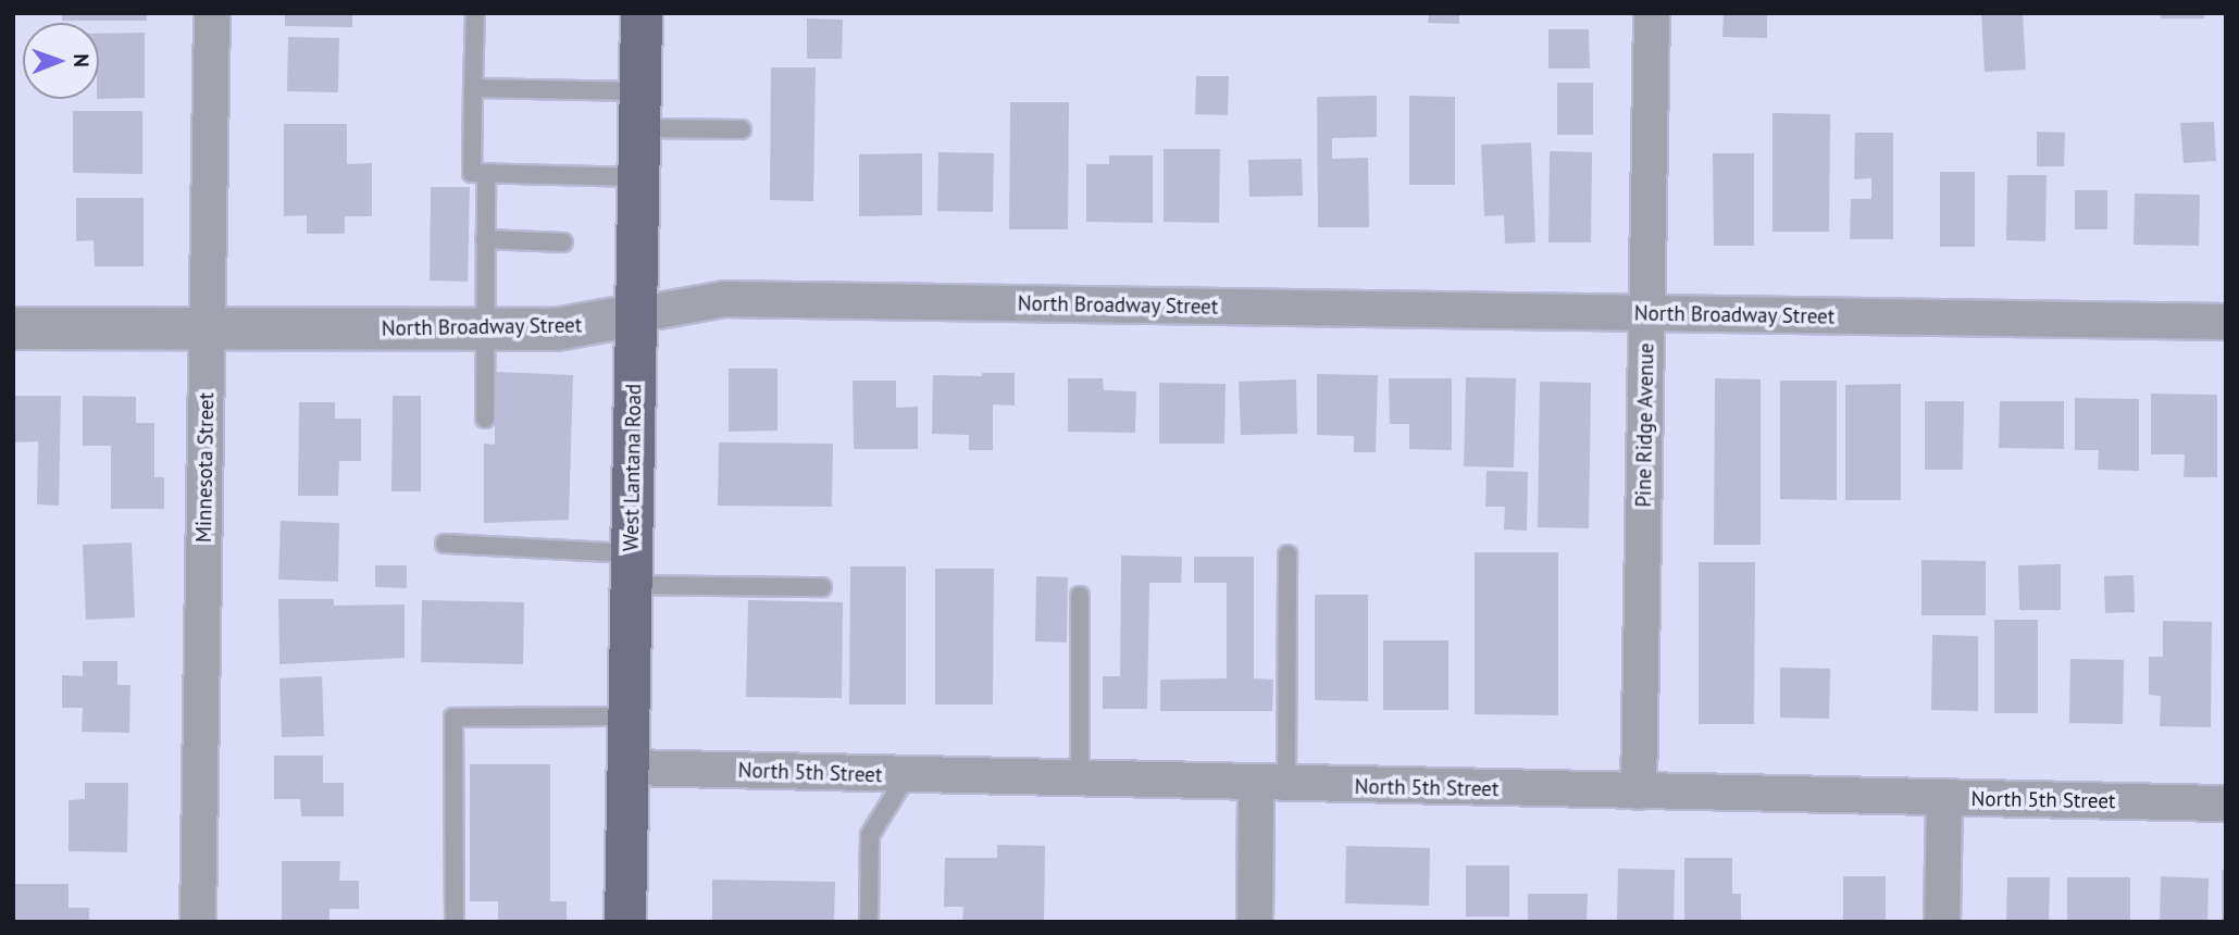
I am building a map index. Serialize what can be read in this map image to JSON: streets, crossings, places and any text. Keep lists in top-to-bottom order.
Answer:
{
  "streets": {
    "main road": ["West Lantana Road"],
    "street": [
      "North Broadway Street",
      "Pine Ridge Avenue",
      "Minnesota Street",
      "North 5th Street"
    ]
  },
  "crossings": [
    ["North Broadway Street", "Pine Ridge Avenue"],
    ["North Broadway Street", "Minnesota Street"],
    ["North Broadway Street", "West Lantana Road"],
    ["Pine Ridge Avenue", "North 5th Street"],
    ["West Lantana Road", "North 5th Street"]
  ],
  "north": "right"
}
